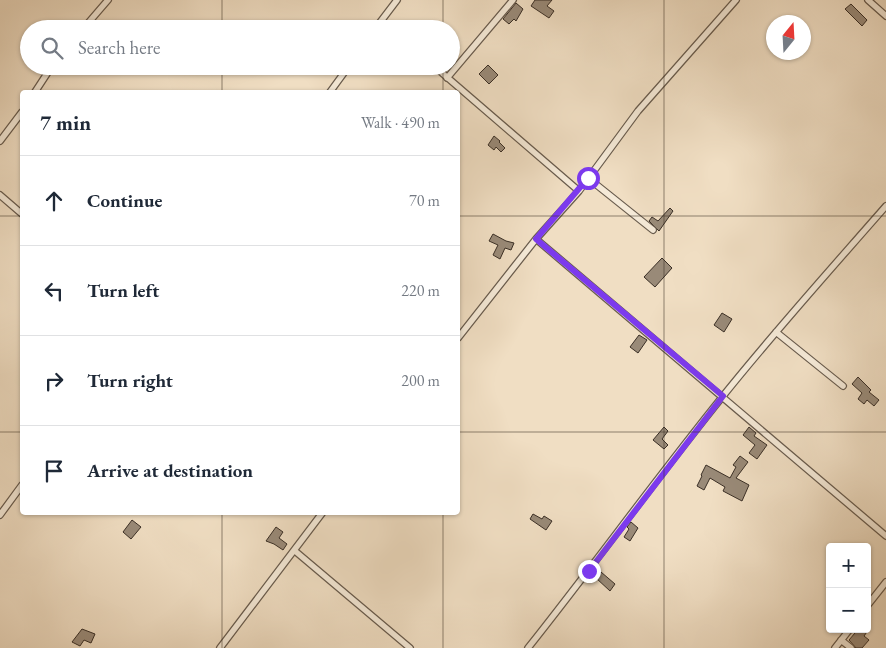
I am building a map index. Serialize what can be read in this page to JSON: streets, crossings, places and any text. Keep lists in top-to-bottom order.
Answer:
{
  "north": "top",
  "page": {
    "search": "Search here",
    "heading": ["7 min", "Walk · 490 m"],
    "list": [
      ["Continue", "70 m"],
      ["Turn left", "220 m"],
      ["Turn right", "200 m"],
      "Arrive at destination"
    ],
    "map_buttons": ["+", "−"]
  }
}
